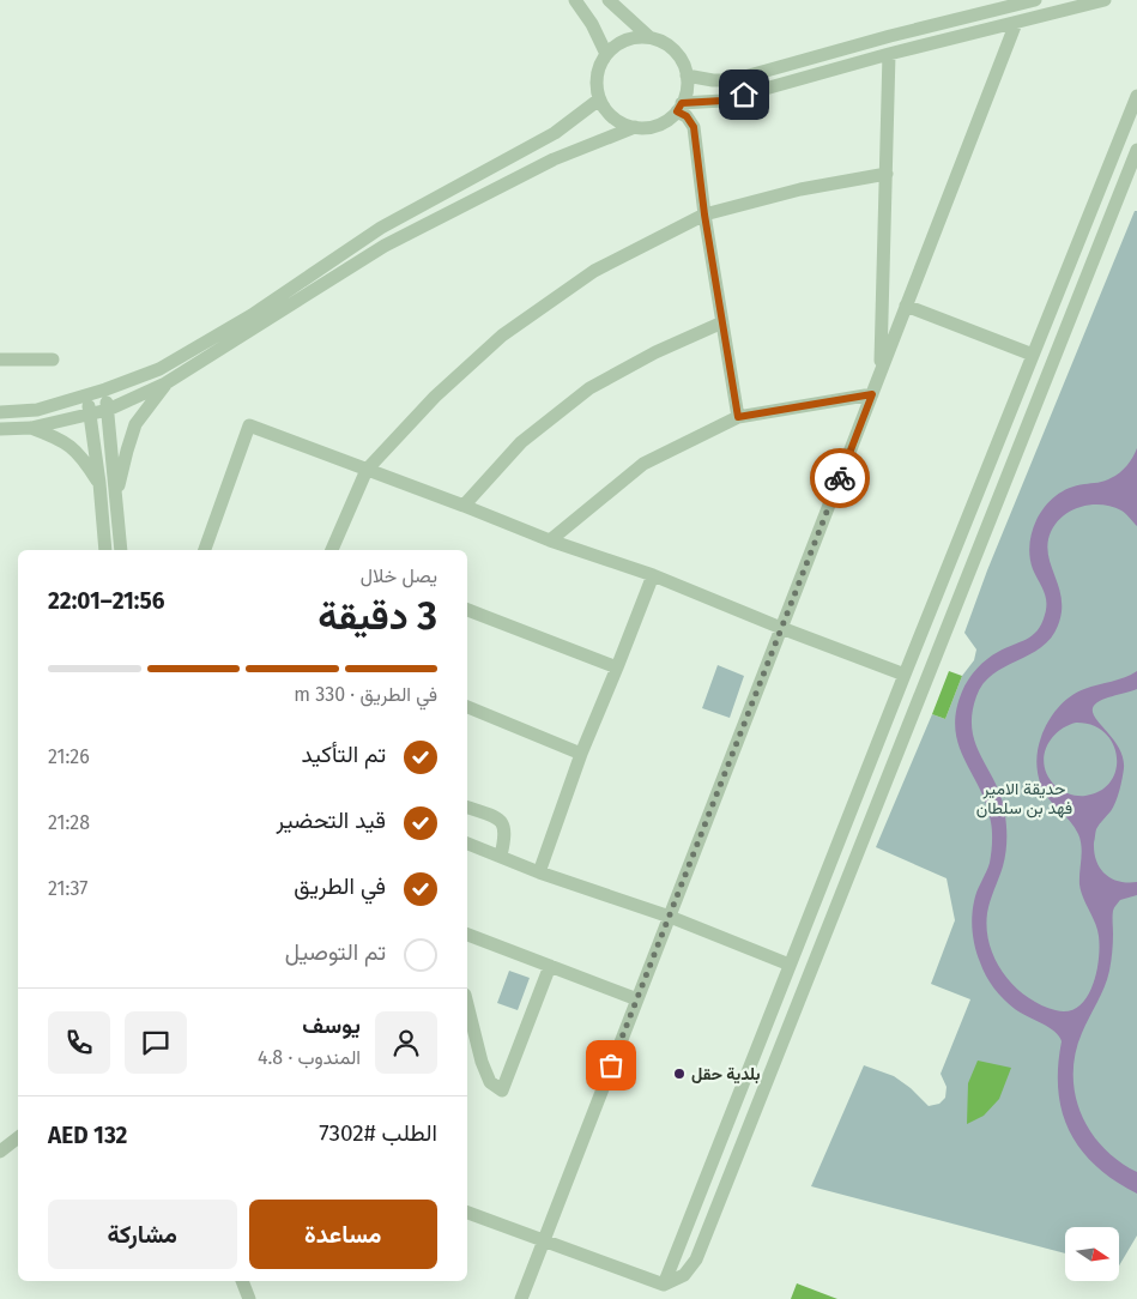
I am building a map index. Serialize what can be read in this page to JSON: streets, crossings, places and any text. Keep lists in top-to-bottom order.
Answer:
{
  "parks": ["حديقة الامير فهد بن سلطان"],
  "places": ["بلدية حقل"],
  "north": "right",
  "page": {
    "heading": ["3 دقيقة", "يصل خلال", "21:56–22:01"],
    "panel": [
      "يوسف",
      "المندوب · 4.8",
      "الطلب #7302",
      "AED 132"
    ],
    "bar": "في الطريق · 330 m",
    "list": [
      ["تم التأكيد", "21:26"],
      ["قيد التحضير", "21:28"],
      ["في الطريق", "21:37"],
      "تم التوصيل"
    ],
    "buttons": ["مساعدة", "مشاركة"]
  }
}
